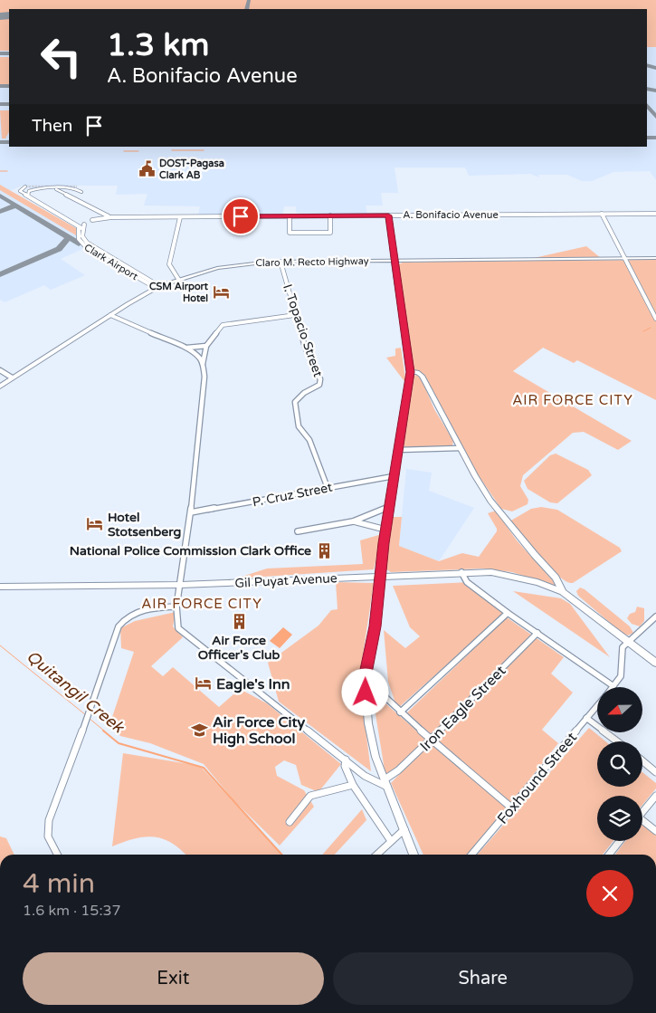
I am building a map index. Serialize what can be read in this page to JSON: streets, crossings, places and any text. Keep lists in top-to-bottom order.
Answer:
{
  "streets": {
    "main road": ["Claro M. Recto Highway", "Gil Puyat Avenue"],
    "street": [
      "A. Bonifacio Avenue",
      "Clark Airport",
      "I. Topacio Street",
      "P. Cruz Street",
      "Iron Eagle Street",
      "Foxhound Street"
    ]
  },
  "crossings": [
    ["A. Bonifacio Avenue", "Clark Airport"],
    ["Clark Airport", "Claro M. Recto Highway"],
    ["Claro M. Recto Highway", "I. Topacio Street"],
    ["I. Topacio Street", "P. Cruz Street"]
  ],
  "districts": ["AIR FORCE CITY", "AIR FORCE CITY"],
  "water": ["Quitangil Creek"],
  "places": {
    "public building": ["DOST-Pagasa Clark AB"],
    "hotel": ["CSM Airport Hotel", "Hotel Stotsenberg", "Eagle's Inn"],
    "building": ["National Police Commission Clark Office", "Air Force Officer's Club"],
    "school or university": ["Air Force City High School"]
  },
  "north": "left",
  "page": {
    "turn": ["1.3 km", "A. Bonifacio Avenue"],
    "then": "Then",
    "heading": ["4 min", "1.6 km · 15:37"],
    "buttons": ["Exit", "Share"]
  }
}
